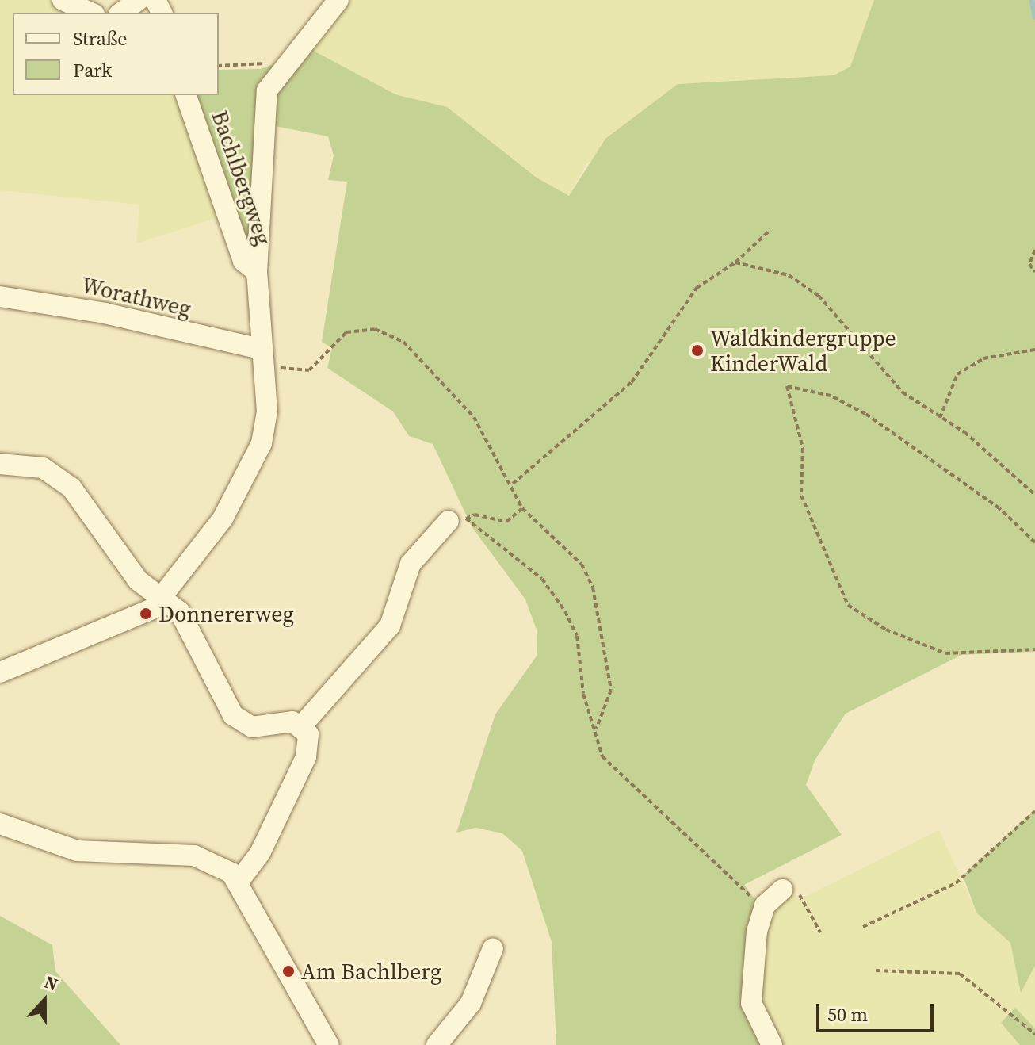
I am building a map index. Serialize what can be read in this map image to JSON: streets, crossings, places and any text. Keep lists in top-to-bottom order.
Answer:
{
  "streets": {
    "street": ["Bachlbergweg", "Worathweg"]
  },
  "crossings": [
    ["Bachlbergweg", "Worathweg"]
  ],
  "places": ["Waldkindergruppe KinderWald", "Donnererweg", "Am Bachlberg"],
  "legend": ["Straße", "Park"],
  "scale_bar": "50 m",
  "north": "top"
}
